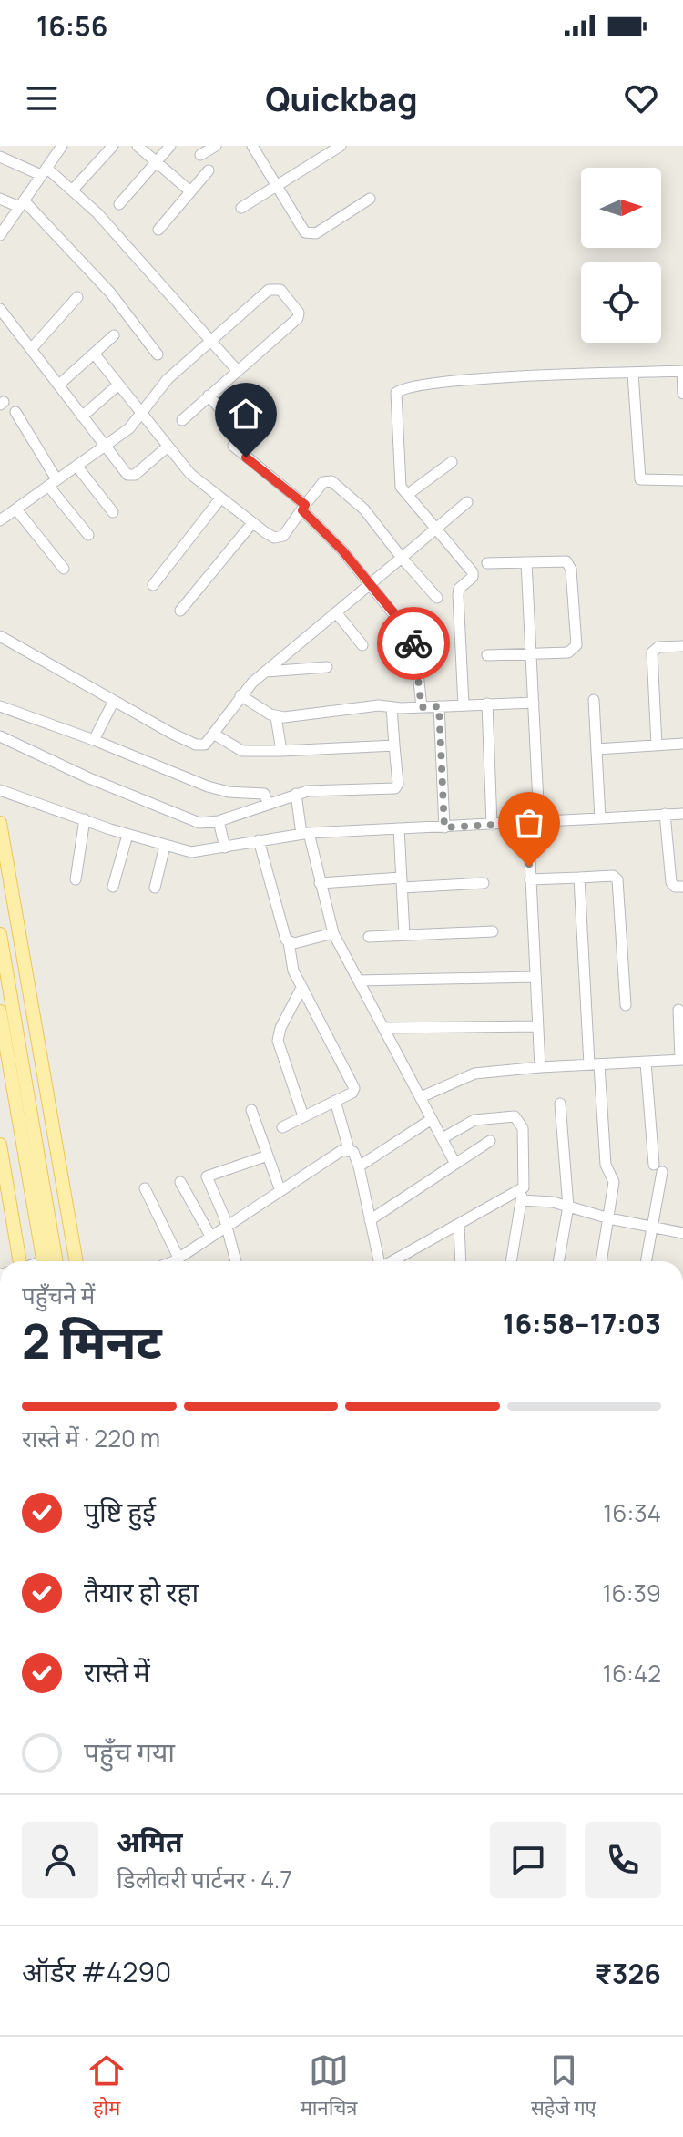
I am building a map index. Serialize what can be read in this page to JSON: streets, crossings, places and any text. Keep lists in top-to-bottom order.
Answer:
{
  "north": "right",
  "page": {
    "status": "16:56",
    "header": "Quickbag",
    "heading": ["2 मिनट", "पहुँचने में", "16:58–17:03"],
    "panel": [
      "अमित",
      "डिलीवरी पार्टनर · 4.7",
      "ऑर्डर #4290",
      "₹326"
    ],
    "bar": "रास्ते में · 220 m",
    "list": [
      ["पुष्टि हुई", "16:34"],
      ["तैयार हो रहा", "16:39"],
      ["रास्ते में", "16:42"],
      "पहुँच गया"
    ],
    "tabs": ["होम", "मानचित्र", "सहेजे गए"]
  }
}
